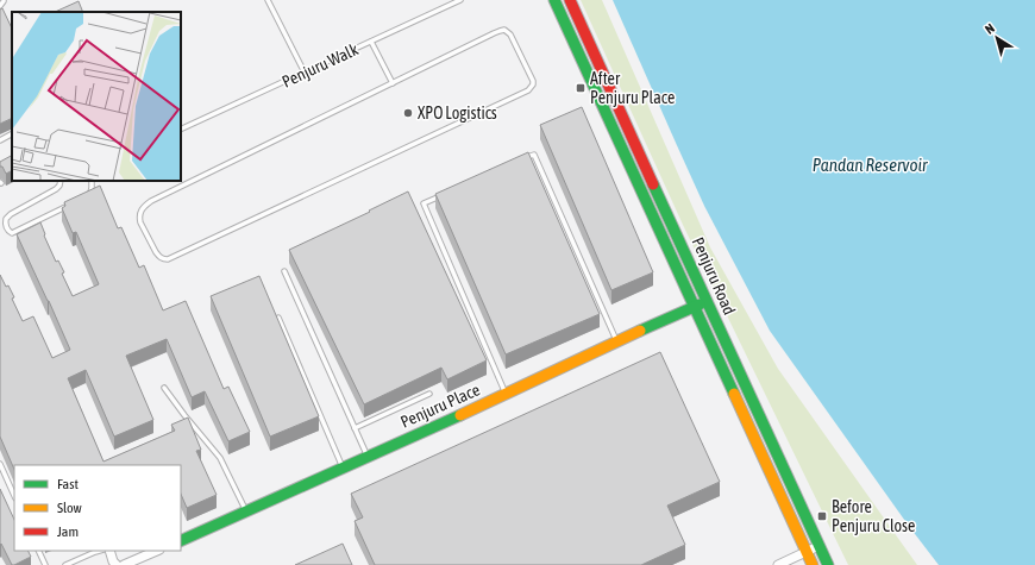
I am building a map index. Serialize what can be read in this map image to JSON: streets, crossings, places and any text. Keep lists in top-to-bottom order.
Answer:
{
  "streets": {
    "main road": ["Penjuru Road", "Penjuru Place"],
    "lane": ["Penjuru Walk"]
  },
  "crossings": [
    ["Penjuru Road", "Penjuru Place"]
  ],
  "water": ["Pandan Reservoir"],
  "places": {
    "transit": ["After Penjuru Place", "Before Penjuru Close"],
    "other": ["XPO Logistics"]
  },
  "legend": ["Fast", "Slow", "Jam"],
  "north": "top left"
}
